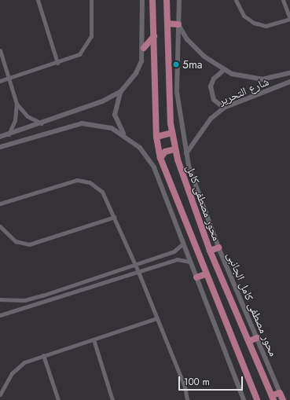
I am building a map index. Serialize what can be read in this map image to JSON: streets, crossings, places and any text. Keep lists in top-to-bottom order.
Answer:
{
  "streets": {
    "main road": ["محور مصطفى كامل"],
    "street": ["شارع التحرير", "محور مصطفى كامل الجانبى"]
  },
  "crossings": [
    ["شارع التحرير", "محور مصطفى كامل الجانبى"]
  ],
  "places": ["5ma"],
  "scale_bar": "100 m"
}
